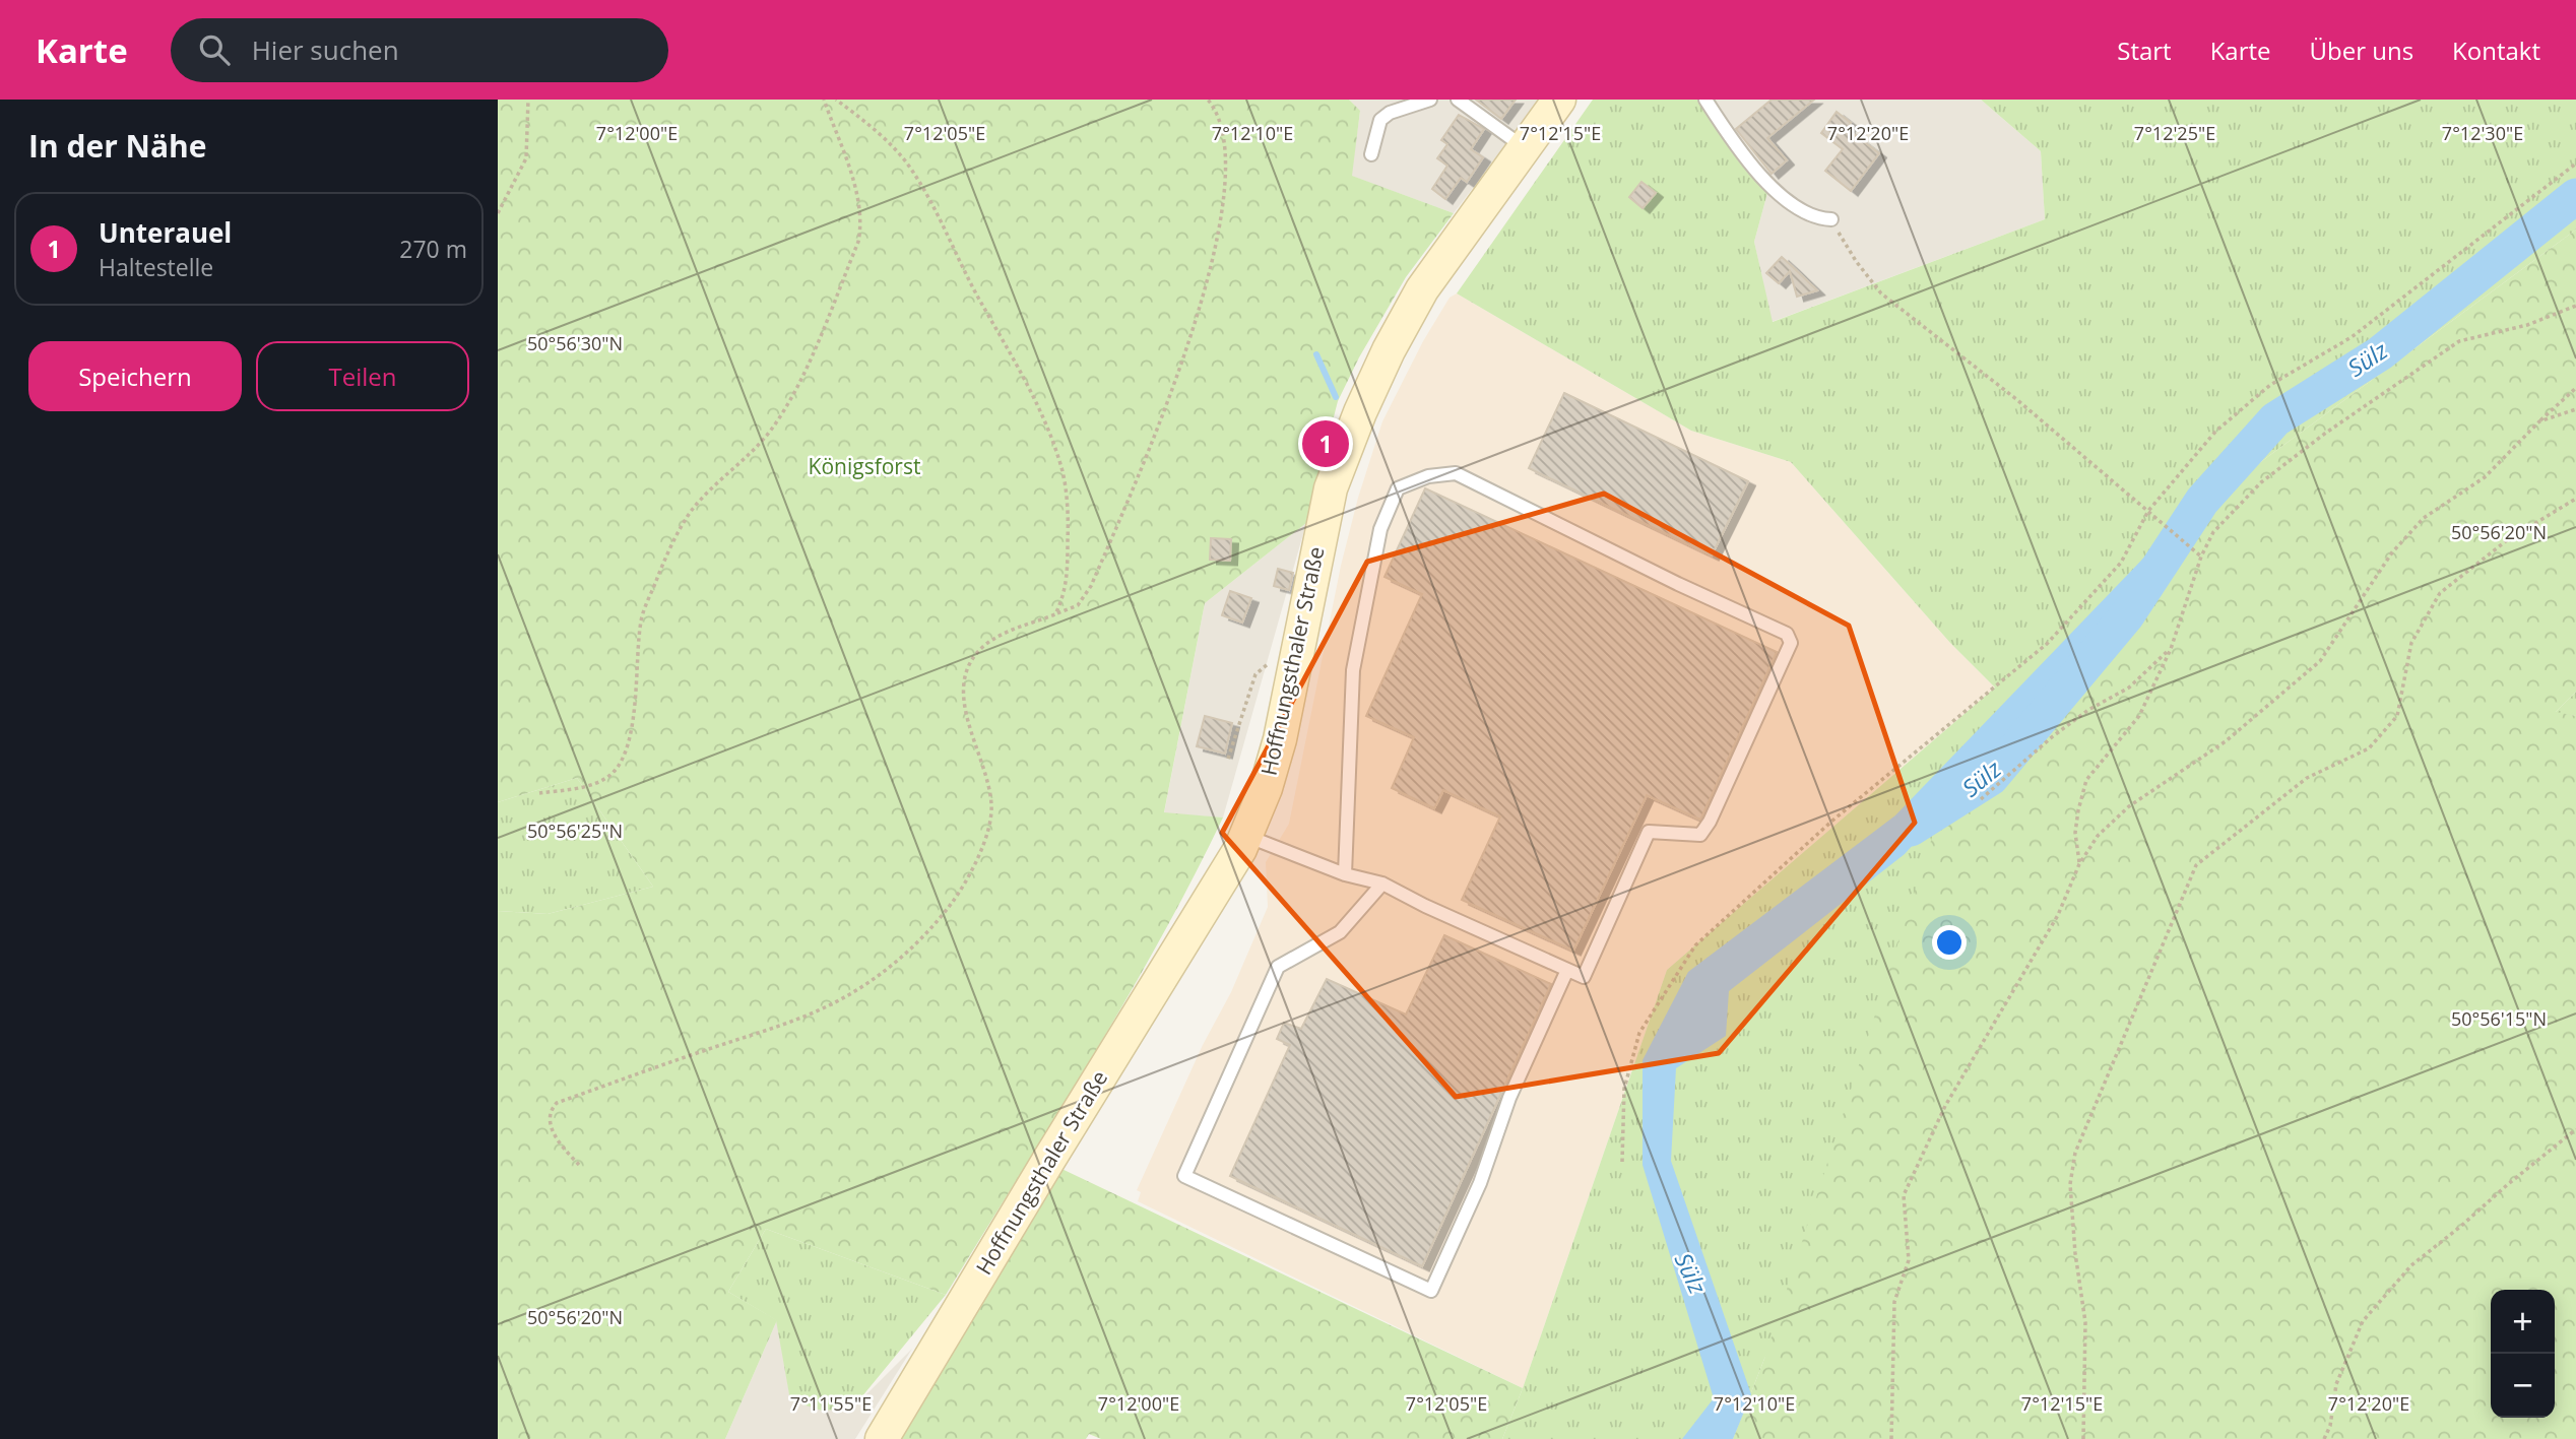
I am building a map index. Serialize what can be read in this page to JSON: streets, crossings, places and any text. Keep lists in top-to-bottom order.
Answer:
{
  "streets": {
    "main road": ["Hoffnungsthaler Straße"]
  },
  "water": ["Sülz"],
  "parks": ["Königsforst"],
  "page": {
    "header": "Karte",
    "search": "Hier suchen",
    "nav": [
      "Start",
      "Karte",
      "Über uns",
      "Kontakt"
    ],
    "heading": "In der Nähe",
    "list": [
      {
        "mark": "1",
        "name": "Unterauel",
        "note": "Haltestelle",
        "value": "270 m"
      }
    ],
    "buttons": ["Speichern", "Teilen"],
    "pins": "1",
    "map_buttons": ["+", "−"]
  },
  "coordinates": [
    "7°12'30\"E",
    "7°12'00\"E",
    "7°12'05\"E",
    "7°12'10\"E",
    "7°12'15\"E",
    "7°12'20\"E",
    "7°12'25\"E",
    "50°56'30\"N",
    "50°56'20\"N",
    "50°56'25\"N",
    "50°56'15\"N",
    "7°11'55\"E"
  ]
}
